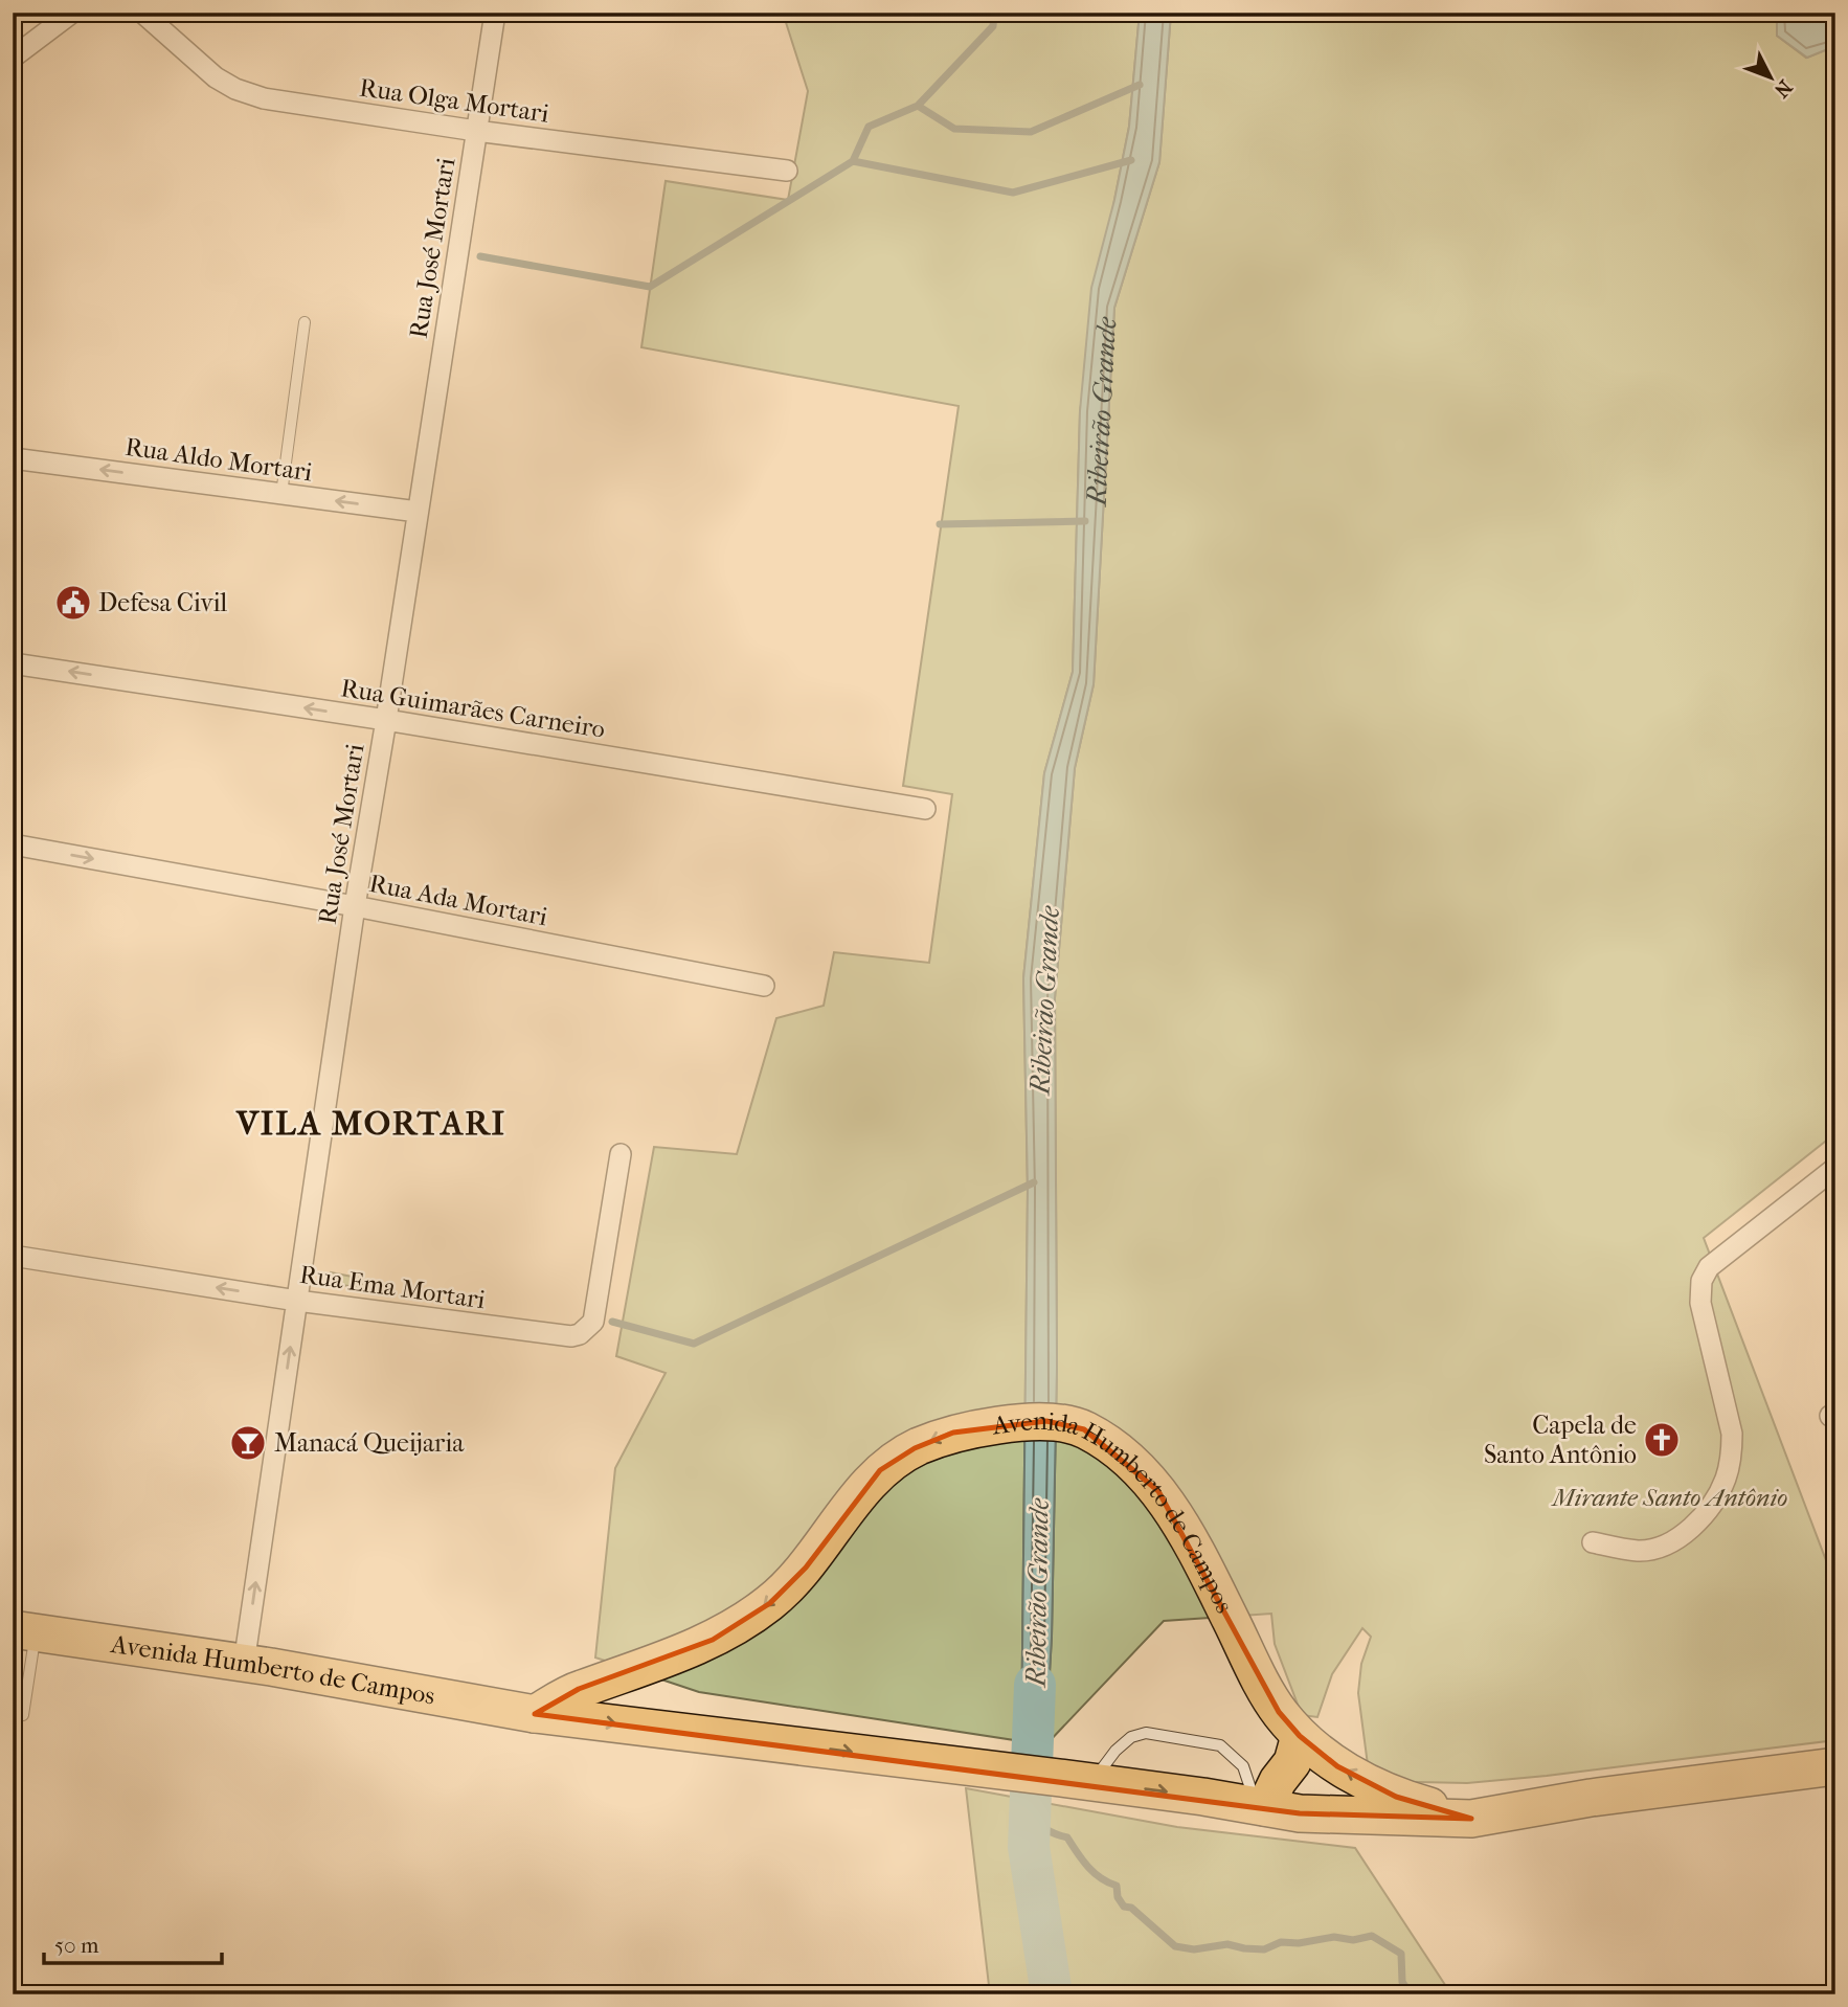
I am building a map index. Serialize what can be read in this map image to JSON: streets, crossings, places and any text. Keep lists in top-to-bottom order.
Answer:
{
  "streets": {
    "highway": ["Avenida Humberto de Campos"],
    "street": [
      "Rua Olga Mortari",
      "Rua José Mortari",
      "Rua Aldo Mortari",
      "Rua Guimarães Carneiro",
      "Rua Ada Mortari",
      "Rua Ema Mortari"
    ]
  },
  "crossings": [
    ["Rua Olga Mortari", "Rua José Mortari"],
    ["Rua José Mortari", "Rua Aldo Mortari"],
    ["Rua José Mortari", "Rua Guimarães Carneiro"],
    ["Rua José Mortari", "Rua Ada Mortari"],
    ["Rua José Mortari", "Rua Ema Mortari"],
    ["Rua José Mortari", "Avenida Humberto de Campos"]
  ],
  "one_way": [
    "Rua Aldo Mortari",
    "Rua Guimarães Carneiro",
    "Rua Ada Mortari",
    "Rua Ema Mortari"
  ],
  "districts": ["VILA MORTARI"],
  "water": ["Ribeirão Grande"],
  "parks": ["Mirante Santo Antônio"],
  "places": {
    "public building": ["Defesa Civil"],
    "church": ["Capela de Santo Antônio"],
    "bar": ["Manacá Queijaria"]
  },
  "scale_bar": "50 m",
  "north": "bottom right"
}
